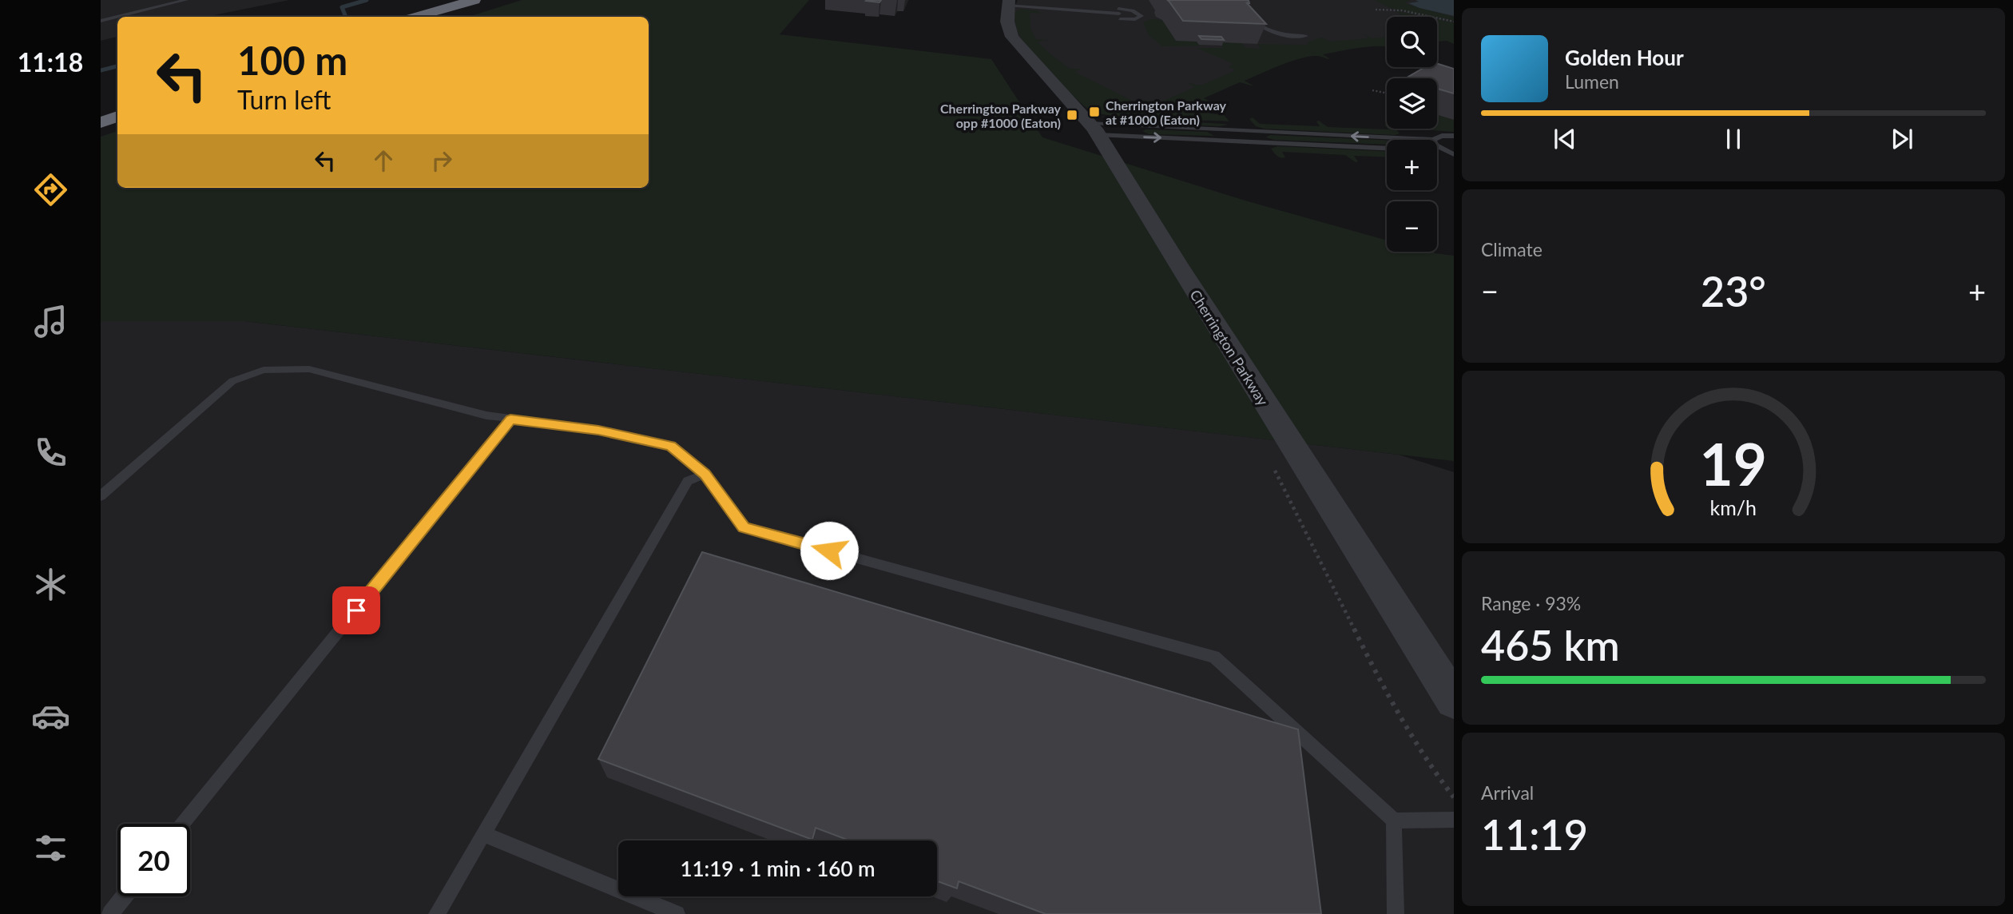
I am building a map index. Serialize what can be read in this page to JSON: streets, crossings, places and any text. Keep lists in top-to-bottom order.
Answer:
{
  "streets": {
    "street": ["Cherrington Parkway"]
  },
  "places": {
    "transit": ["Cherrington Parkway at #1000 (Eaton)", "Cherrington Parkway opp #1000 (Eaton)"]
  },
  "page": {
    "tabs": "11:18",
    "map_buttons": ["+", "−"],
    "turn": ["100 m", "Turn left"],
    "song": ["Golden Hour", "Lumen"],
    "tile": [
      "Climate",
      ["Range · 93%", "465 km"],
      ["Arrival", "11:19"]
    ],
    "heat": ["−", "23°", "+"],
    "limit": "20",
    "trip": "11:19 · 1 min · 160 m",
    "gauge": ["19", "km/h"]
  }
}
